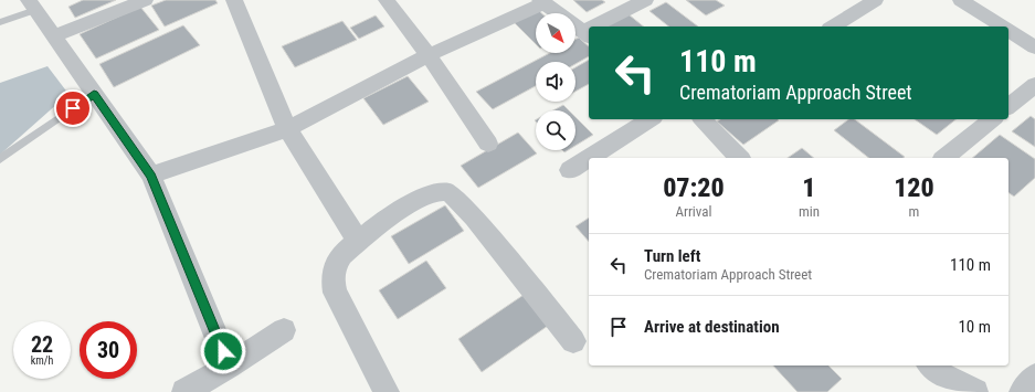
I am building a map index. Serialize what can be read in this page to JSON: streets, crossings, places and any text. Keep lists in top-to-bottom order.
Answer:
{
  "north": "bottom right",
  "page": {
    "turn": ["110 m", "Crematoriam Approach Street"],
    "eta": [
      "07:20",
      "Arrival",
      "1",
      "min",
      "120",
      "m"
    ],
    "list": [
      {
        "name": "Turn left",
        "note": "Crematoriam Approach Street",
        "value": "110 m"
      },
      {
        "name": "Arrive at destination",
        "value": "10 m"
      }
    ],
    "speed": "22 km/h",
    "limit": "30"
  }
}
